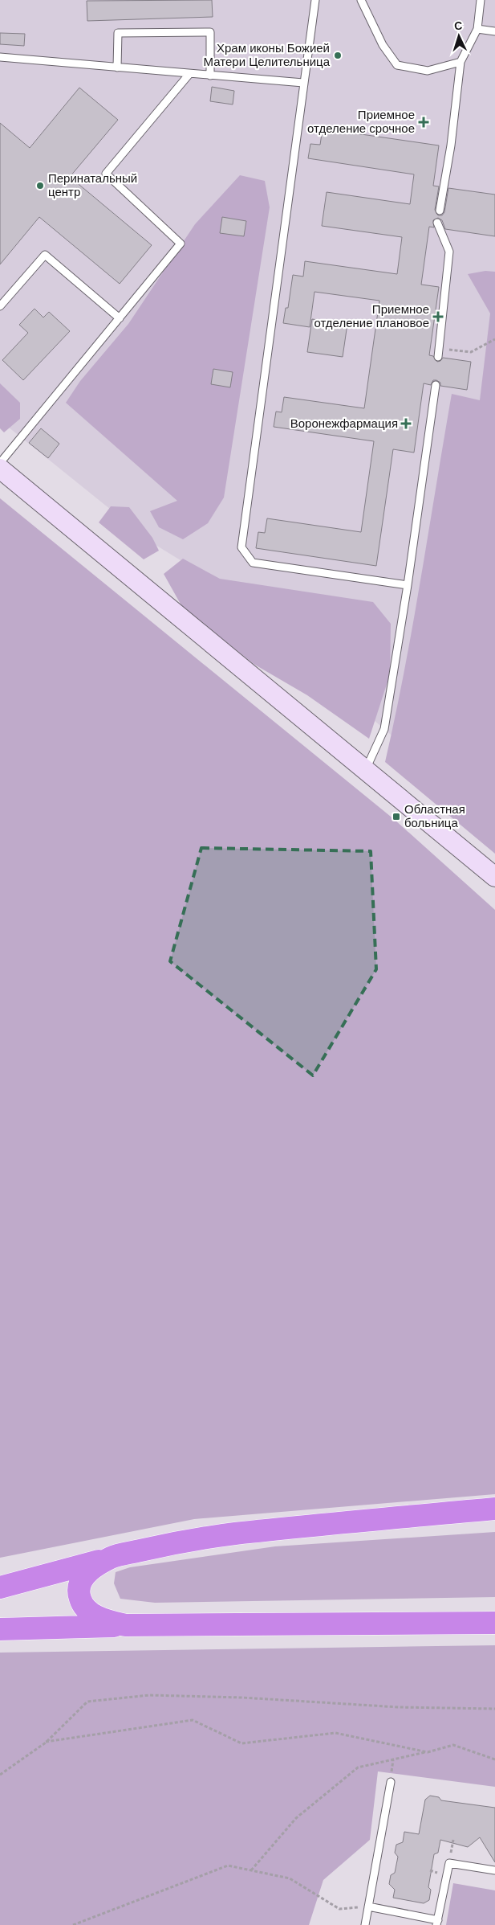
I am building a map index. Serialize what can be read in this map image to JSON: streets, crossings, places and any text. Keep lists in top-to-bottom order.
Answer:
{
  "places": {
    "other": ["Храм иконы Божией Матери Целительница", "Перинатальный центр"],
    "health": ["Приемное отделение срочное", "Приемное отделение плановое", "Воронежфармация"],
    "transit": ["Областная больница"]
  },
  "north": "top"
}
